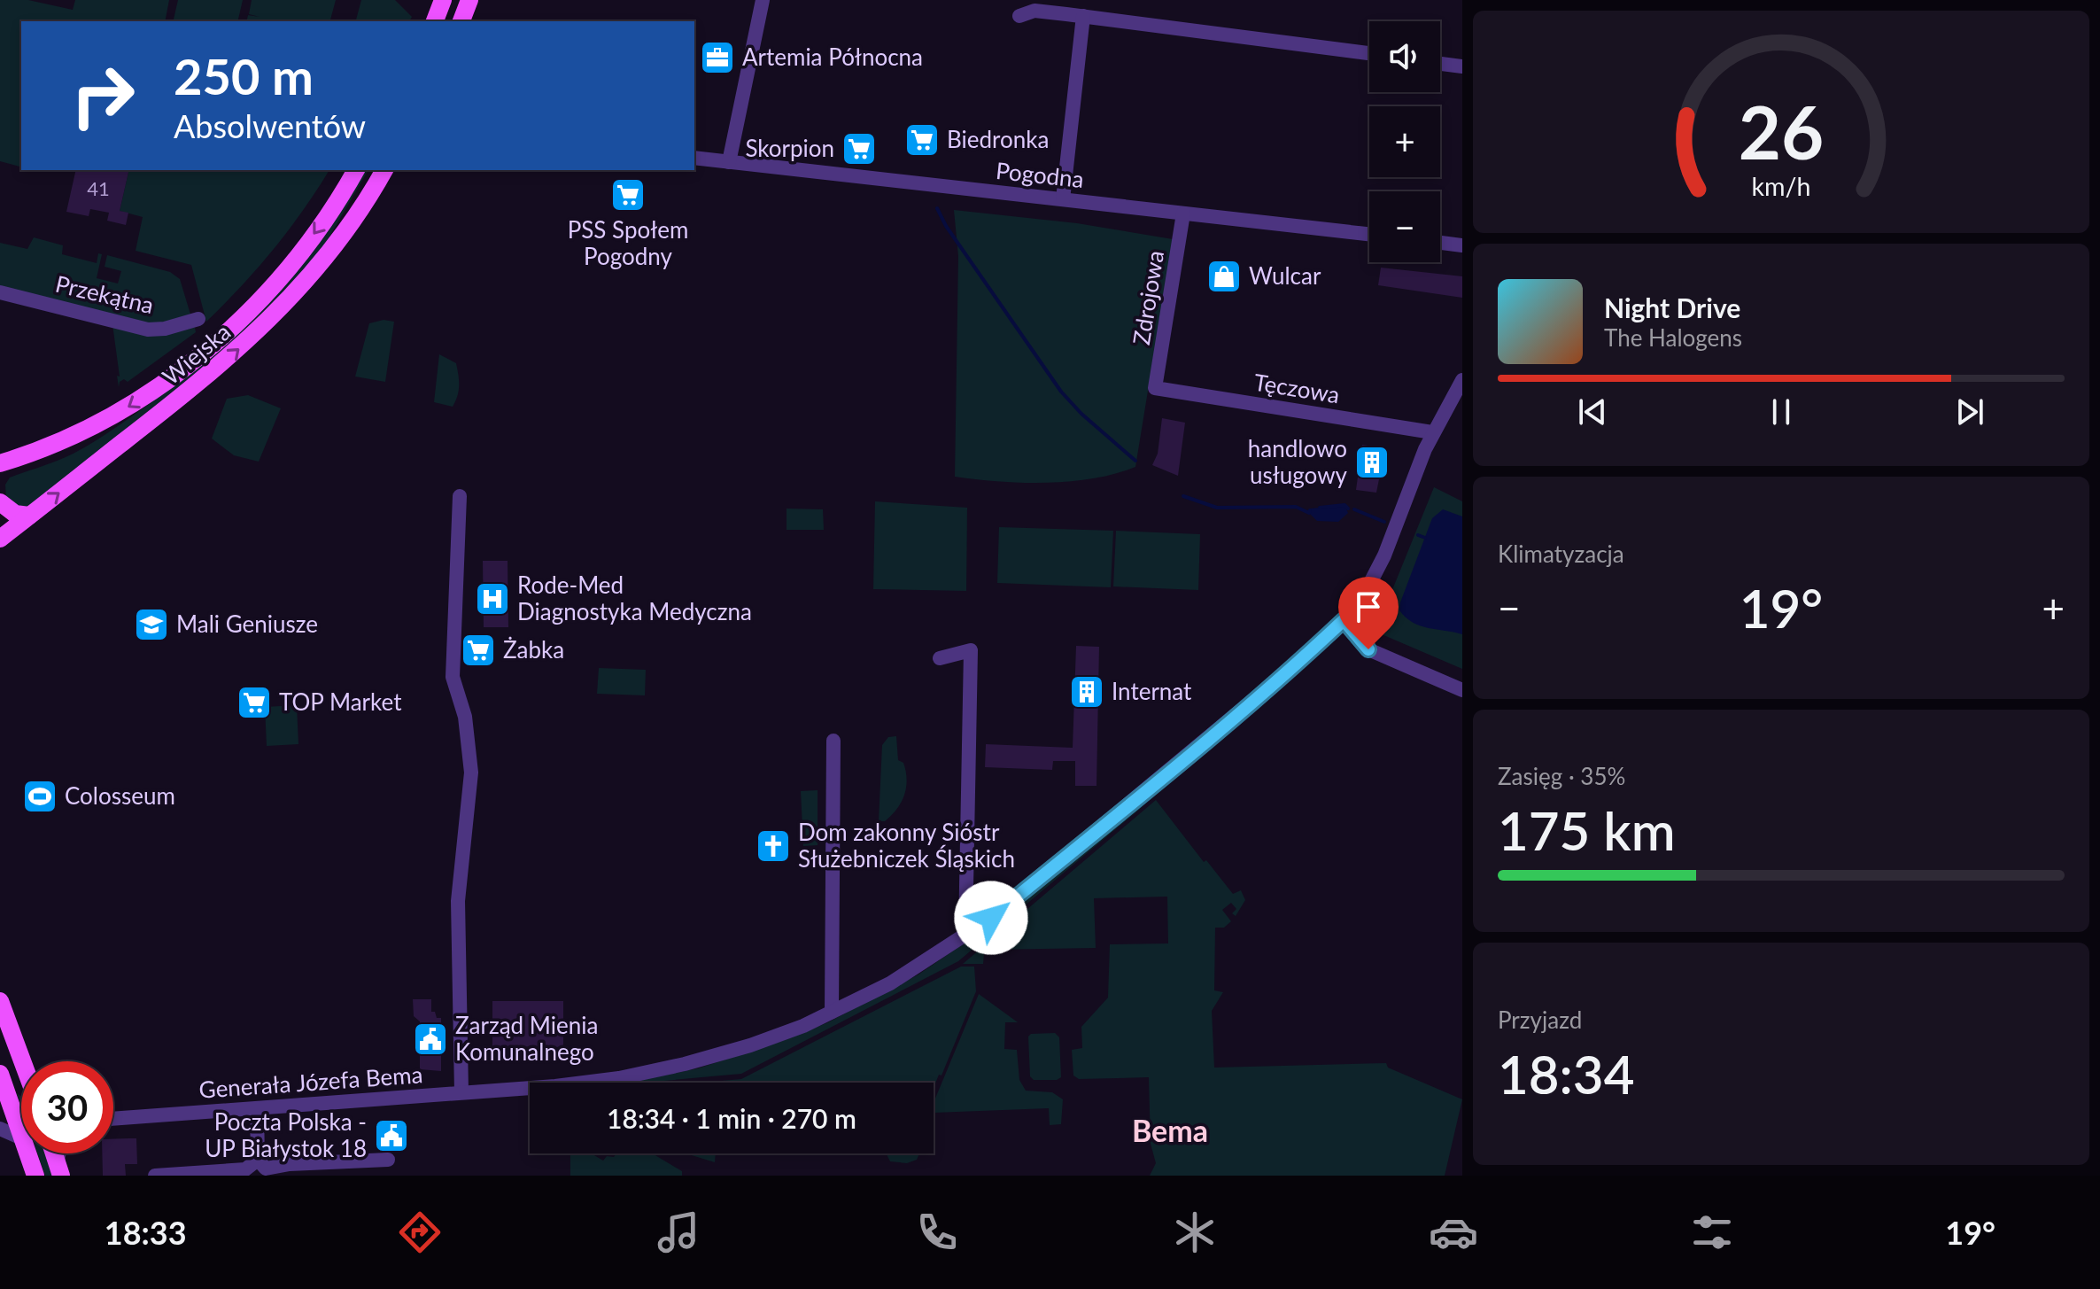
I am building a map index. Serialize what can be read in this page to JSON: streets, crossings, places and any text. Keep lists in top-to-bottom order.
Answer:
{
  "streets": {
    "main road": ["Wiejska"],
    "street": [
      "Pogodna",
      "Przekątna",
      "Zdrojowa",
      "Tęczowa",
      "Generała Józefa Bema"
    ]
  },
  "crossings": [
    ["Pogodna", "Zdrojowa"],
    ["Zdrojowa", "Tęczowa"],
    ["Tęczowa", "Generała Józefa Bema"]
  ],
  "districts": ["Bema"],
  "places": {
    "office": ["Artemia Północna"],
    "supermarket": [
      "Biedronka",
      "Skorpion",
      "PSS Społem Pogodny",
      "Żabka",
      "TOP Market"
    ],
    "shop": ["Wulcar"],
    "building": ["handlowo usługowy", "Internat"],
    "hospital": ["Rode-Med Diagnostyka Medyczna"],
    "school or university": ["Mali Geniusze"],
    "sports": ["Colosseum"],
    "church": ["Dom zakonny Sióstr Służebniczek Śląskich"],
    "public building": ["Zarząd Mienia Komunalnego", "Poczta Polska - UP Białystok 18"]
  },
  "house_numbers": ["41"],
  "page": {
    "map_buttons": ["+", "−"],
    "turn": ["250 m", "Absolwentów"],
    "song": ["Night Drive", "The Halogens"],
    "tile": [
      "Klimatyzacja",
      ["Zasięg · 35%", "175 km"],
      ["Przyjazd", "18:34"]
    ],
    "heat": ["−", "19°", "+"],
    "limit": "30",
    "trip": "18:34 · 1 min · 270 m",
    "tabs": ["18:33", "19°"],
    "gauge": ["26", "km/h"]
  }
}
